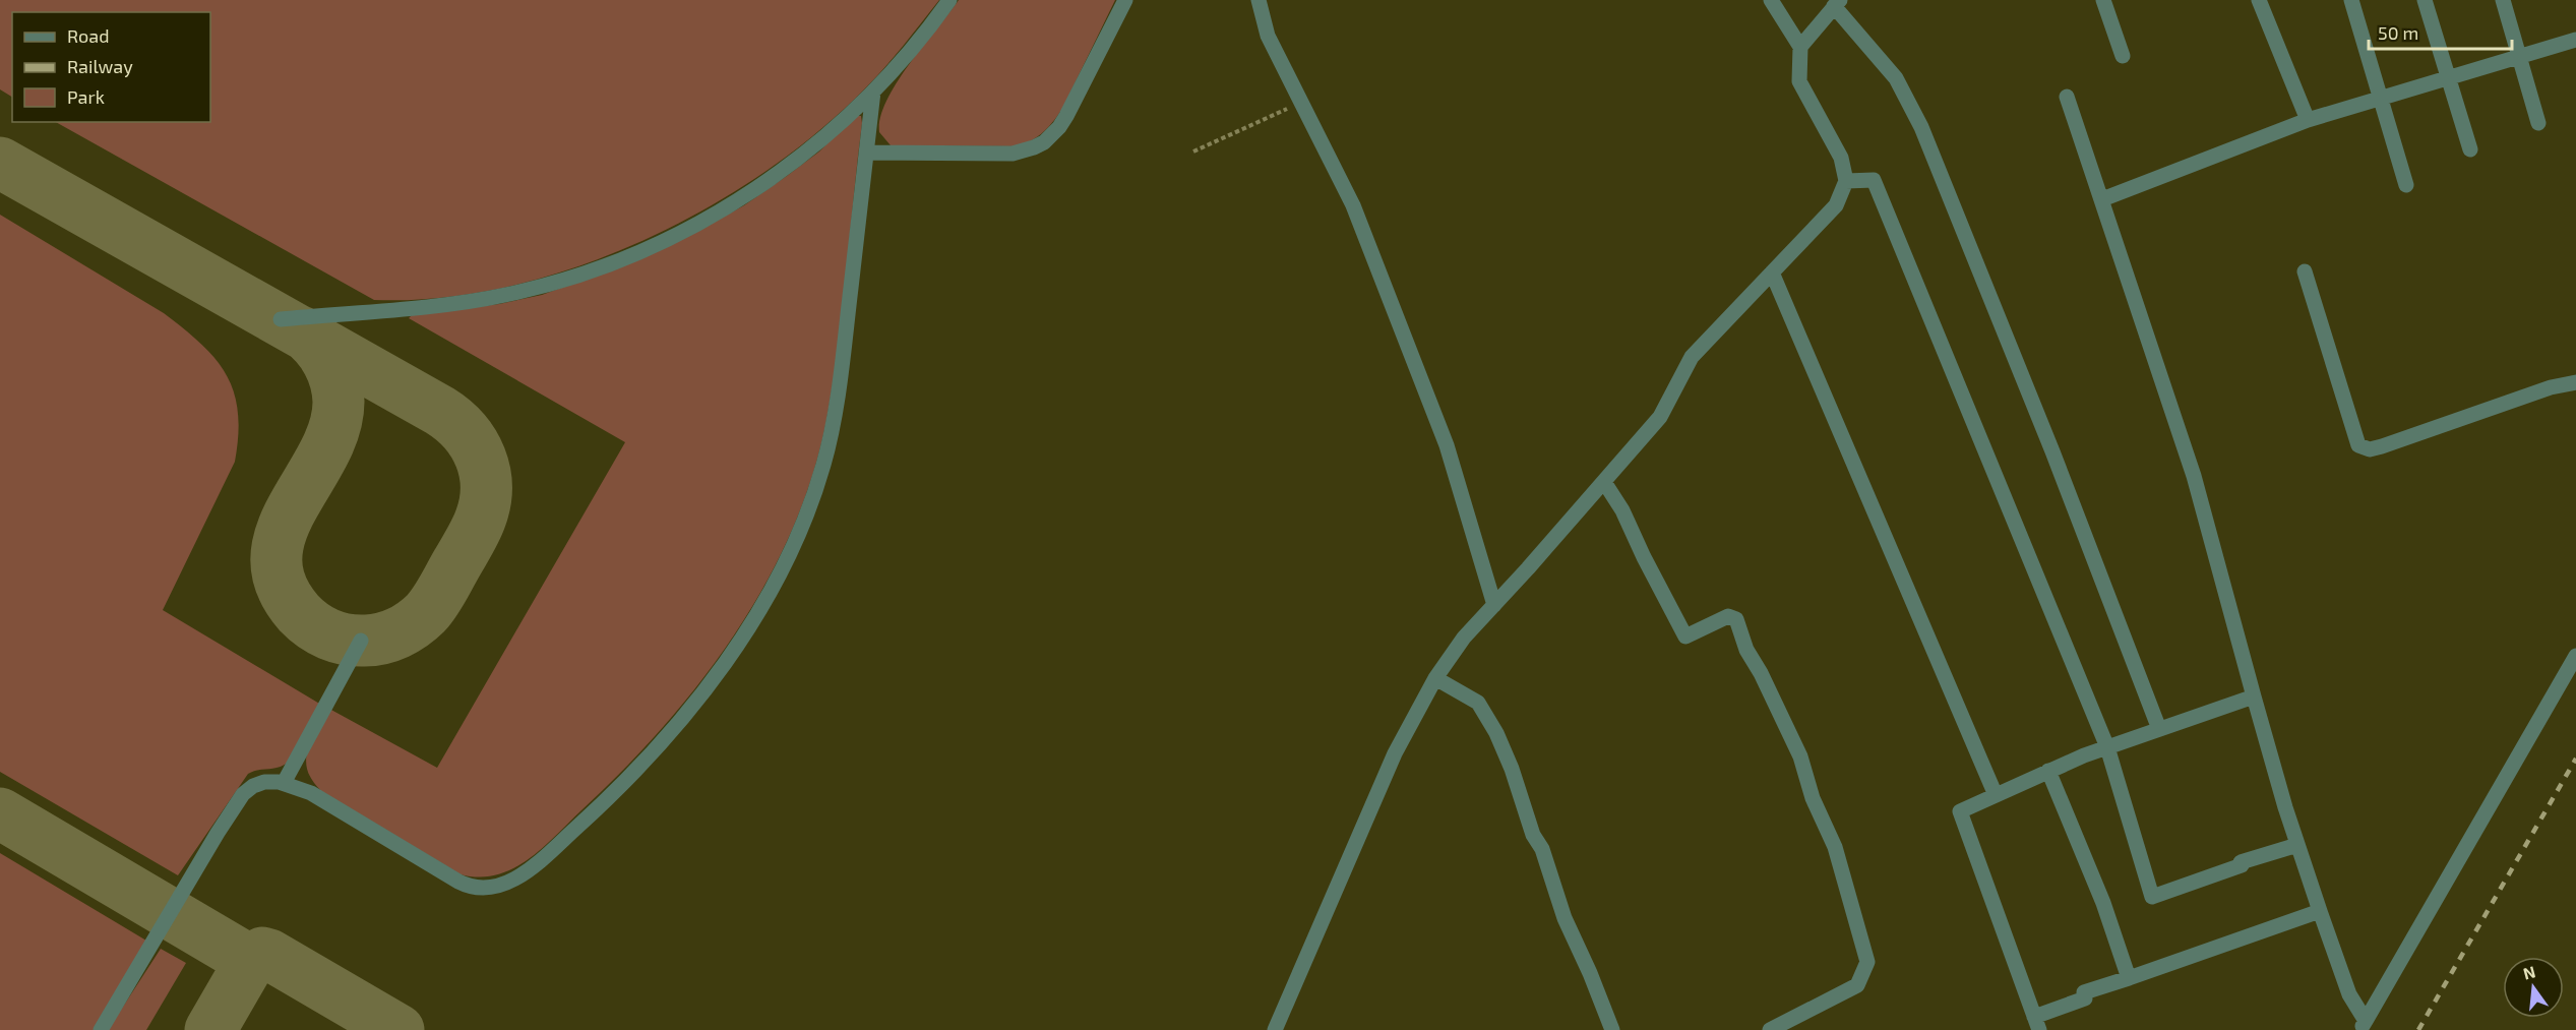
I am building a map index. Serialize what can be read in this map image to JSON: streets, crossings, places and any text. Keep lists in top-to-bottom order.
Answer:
{
  "legend": ["Road", "Railway", "Park"],
  "scale_bar": "50 m",
  "north": "top"
}
